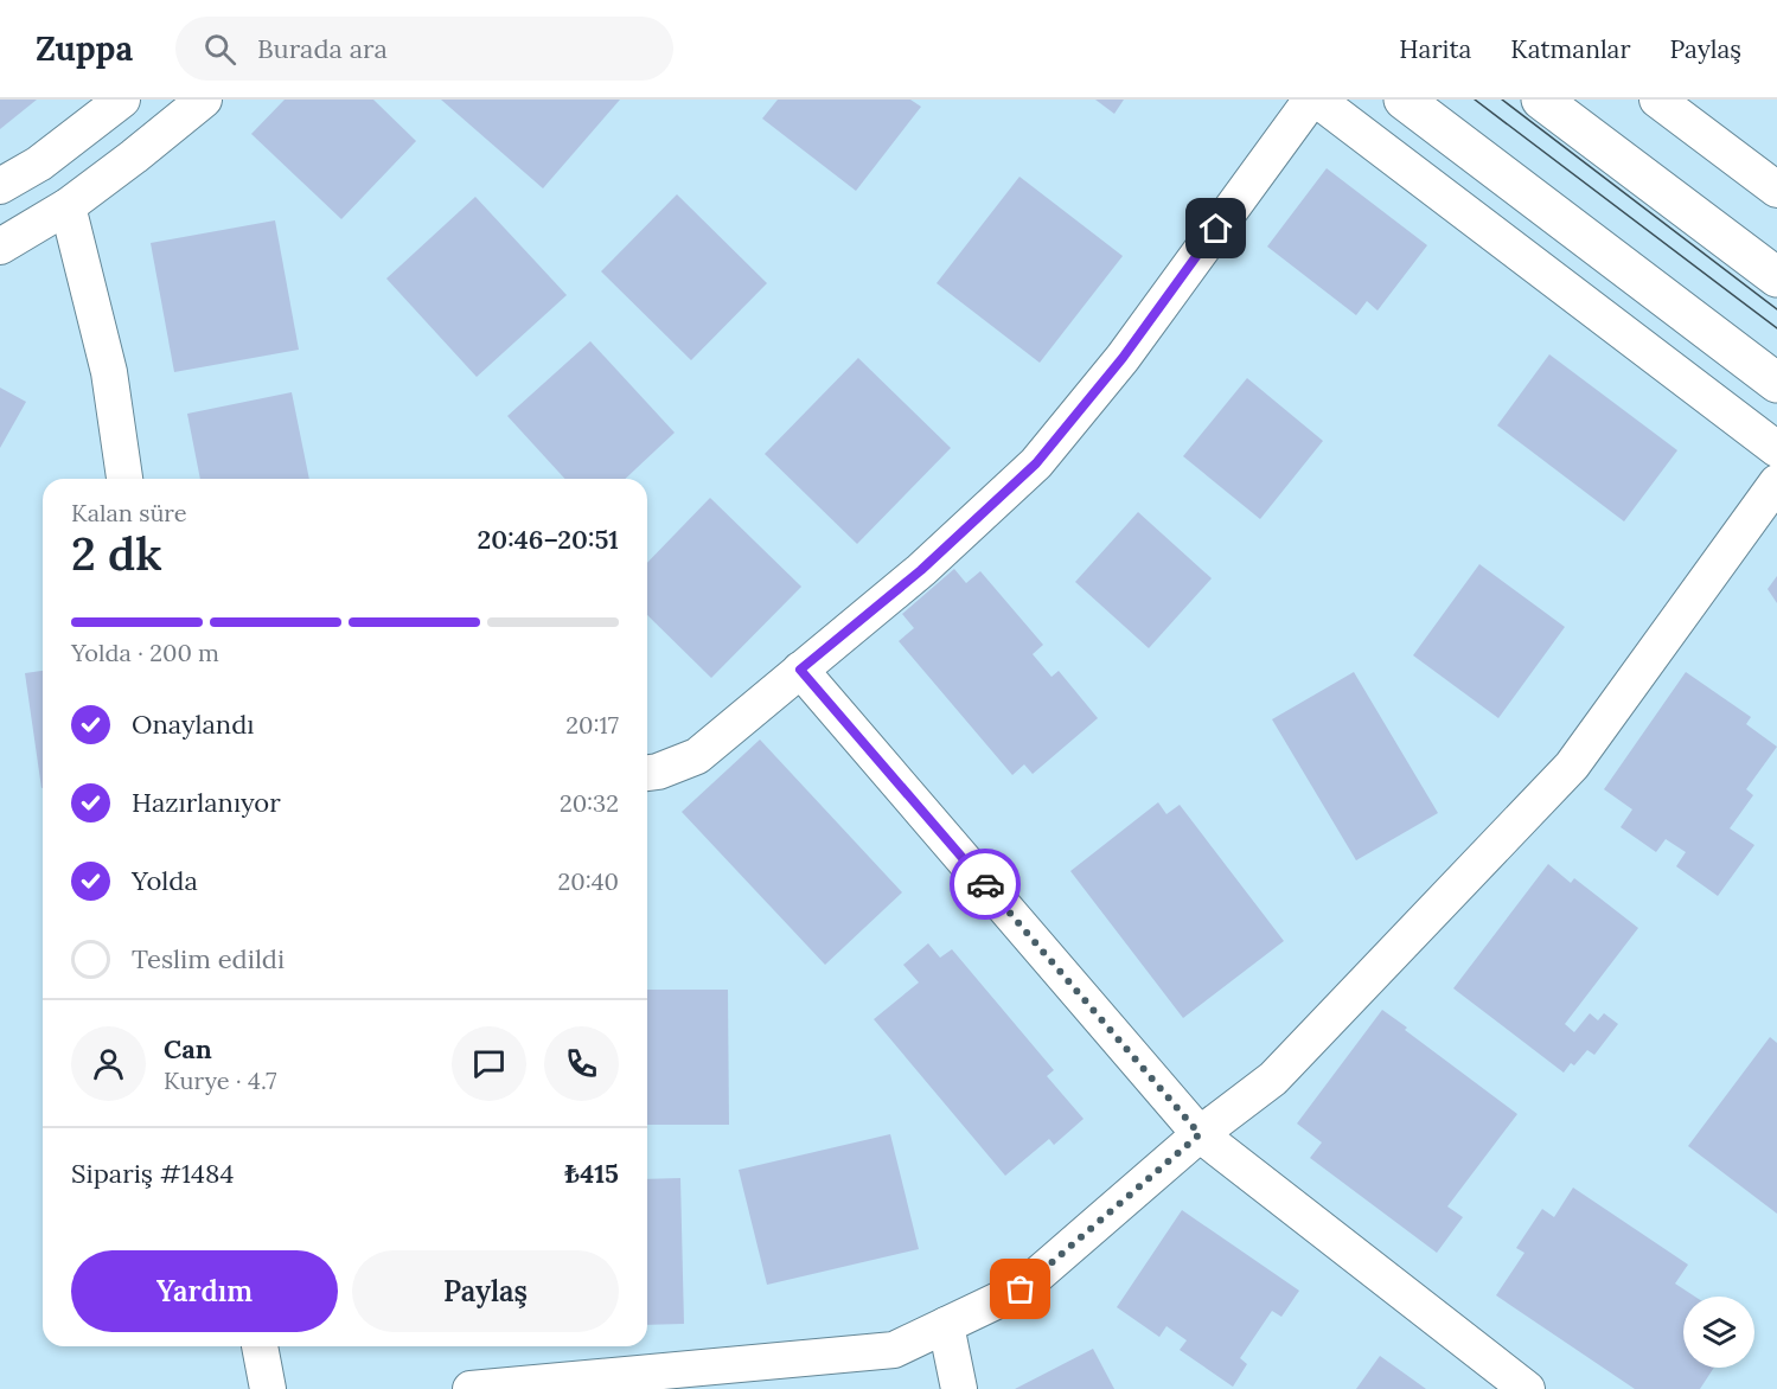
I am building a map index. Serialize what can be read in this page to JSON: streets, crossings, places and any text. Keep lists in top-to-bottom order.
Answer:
{
  "page": {
    "header": "Zuppa",
    "search": "Burada ara",
    "nav": ["Harita", "Katmanlar", "Paylaş"],
    "heading": ["2 dk", "Kalan süre", "20:46–20:51"],
    "panel": [
      "Can",
      "Kurye · 4.7",
      "Sipariş #1484",
      "₺415"
    ],
    "bar": "Yolda · 200 m",
    "list": [
      ["Onaylandı", "20:17"],
      ["Hazırlanıyor", "20:32"],
      ["Yolda", "20:40"],
      "Teslim edildi"
    ],
    "buttons": ["Yardım", "Paylaş"]
  }
}
